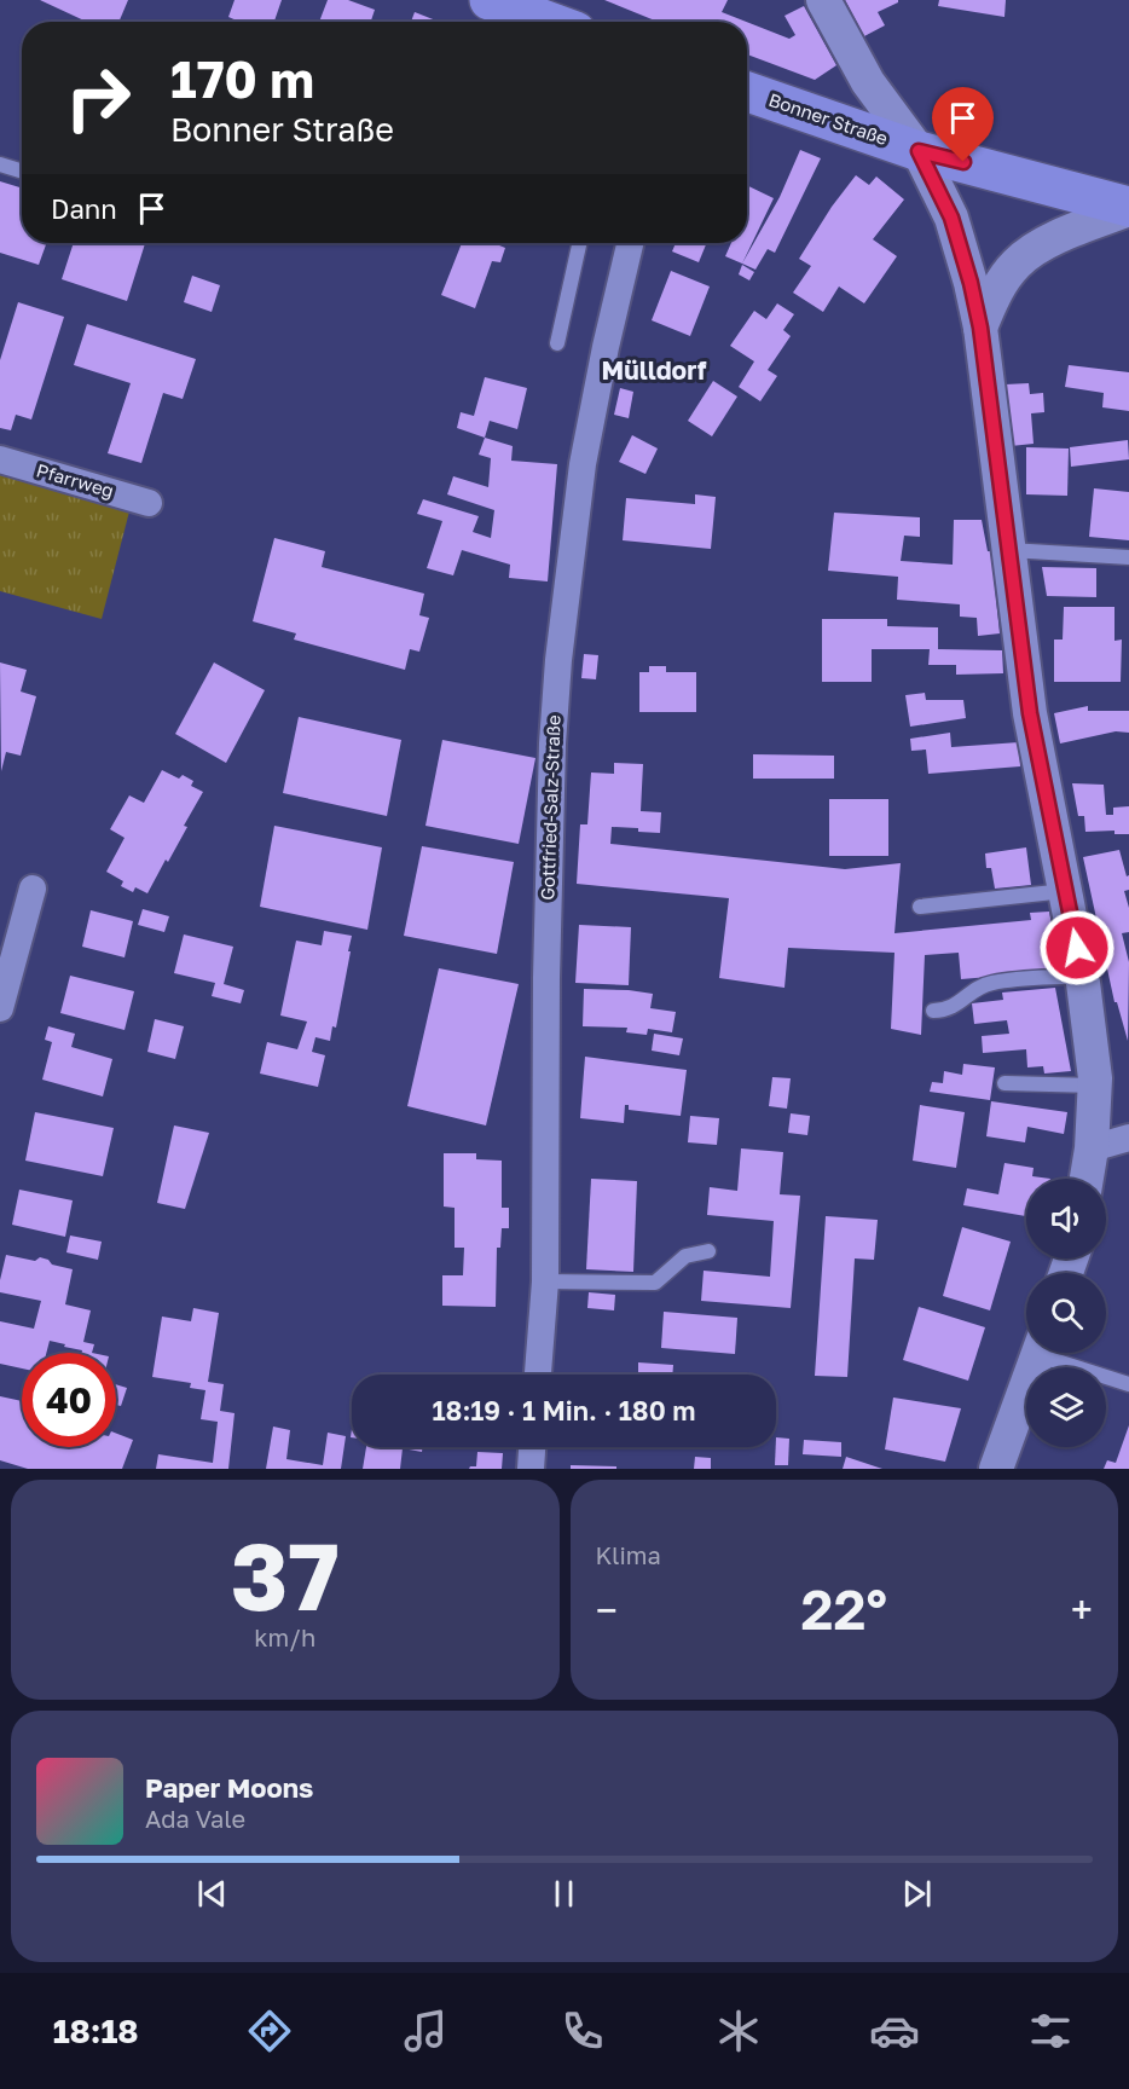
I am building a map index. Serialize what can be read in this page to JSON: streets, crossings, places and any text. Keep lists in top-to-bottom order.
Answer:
{
  "streets": {
    "main road": ["Bonner Straße"],
    "street": ["Pfarrweg", "Gottfried-Salz-Straße"]
  },
  "districts": ["Mülldorf"],
  "page": {
    "turn": ["170 m", "Bonner Straße"],
    "then": "Dann",
    "limit": "40",
    "trip": "18:19 · 1 Min. · 180 m",
    "tile": [
      ["37", "km/h"],
      "Klima"
    ],
    "heat": ["−", "22°", "+"],
    "song": ["Paper Moons", "Ada Vale"],
    "tabs": "18:18"
  }
}
